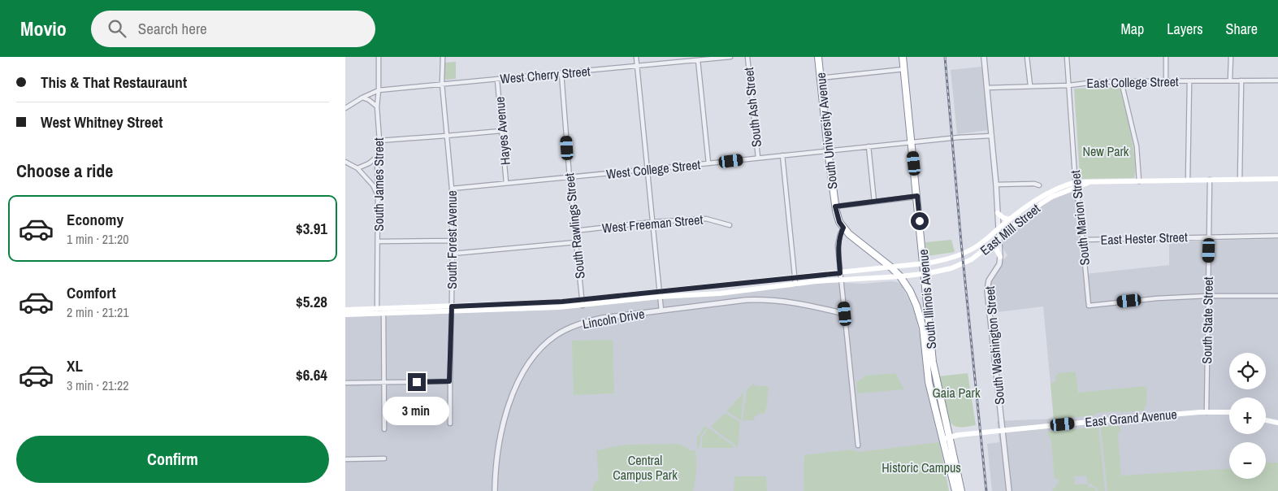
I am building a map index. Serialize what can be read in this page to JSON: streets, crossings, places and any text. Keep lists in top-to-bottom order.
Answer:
{
  "streets": {
    "highway": ["South University Avenue", "South Illinois Avenue"],
    "main road": ["East Mill Street", "East Grand Avenue"],
    "street": [
      "West Cherry Street",
      "East College Street",
      "South Ash Street",
      "Hayes Avenue",
      "West College Street",
      "South James Street",
      "South Marion Street",
      "West Freeman Street",
      "South Rawlings Street",
      "East Hester Street",
      "South Forest Avenue",
      "Lincoln Drive",
      "South State Street",
      "South Washington Street"
    ]
  },
  "crossings": [
    ["West Cherry Street", "Hayes Avenue"],
    ["West Cherry Street", "South James Street"],
    ["West Cherry Street", "South Rawlings Street"],
    ["West Cherry Street", "South Forest Avenue"],
    ["East College Street", "South Marion Street"],
    ["East College Street", "South Washington Street"],
    ["South Ash Street", "West College Street"],
    ["Hayes Avenue", "West College Street"],
    ["South University Avenue", "West College Street"],
    ["South University Avenue", "South Illinois Avenue"],
    ["West College Street", "South Rawlings Street"],
    ["West College Street", "South Forest Avenue"],
    ["West College Street", "South Illinois Avenue"],
    ["West College Street", "South Washington Street"],
    ["South Marion Street", "East Mill Street"],
    ["South Marion Street", "East Hester Street"],
    ["South Marion Street", "South State Street"],
    ["West Freeman Street", "South Rawlings Street"],
    ["East Mill Street", "South Illinois Avenue"],
    ["East Mill Street", "South State Street"],
    ["East Mill Street", "South Washington Street"],
    ["East Hester Street", "South State Street"],
    ["South Illinois Avenue", "East Grand Avenue"],
    ["South State Street", "East Grand Avenue"],
    ["South Washington Street", "East Grand Avenue"]
  ],
  "parks": [
    "New Park",
    "Gaia Park",
    "Central Campus Park",
    "Historic Campus"
  ],
  "page": {
    "header": "Movio",
    "search": "Search here",
    "nav": ["Map", "Layers", "Share"],
    "banner": ["This & That Restauraunt", "West Whitney Street"],
    "heading": "Choose a ride",
    "list": [
      {
        "name": "Economy",
        "note": "1 min · 21:20",
        "value": "$3.91"
      },
      {
        "name": "Comfort",
        "note": "2 min · 21:21",
        "value": "$5.28"
      },
      {
        "name": "XL",
        "note": "3 min · 21:22",
        "value": "$6.64"
      }
    ],
    "map_buttons": ["+", "−"],
    "bubble": "3 min",
    "buttons": "Confirm"
  }
}
